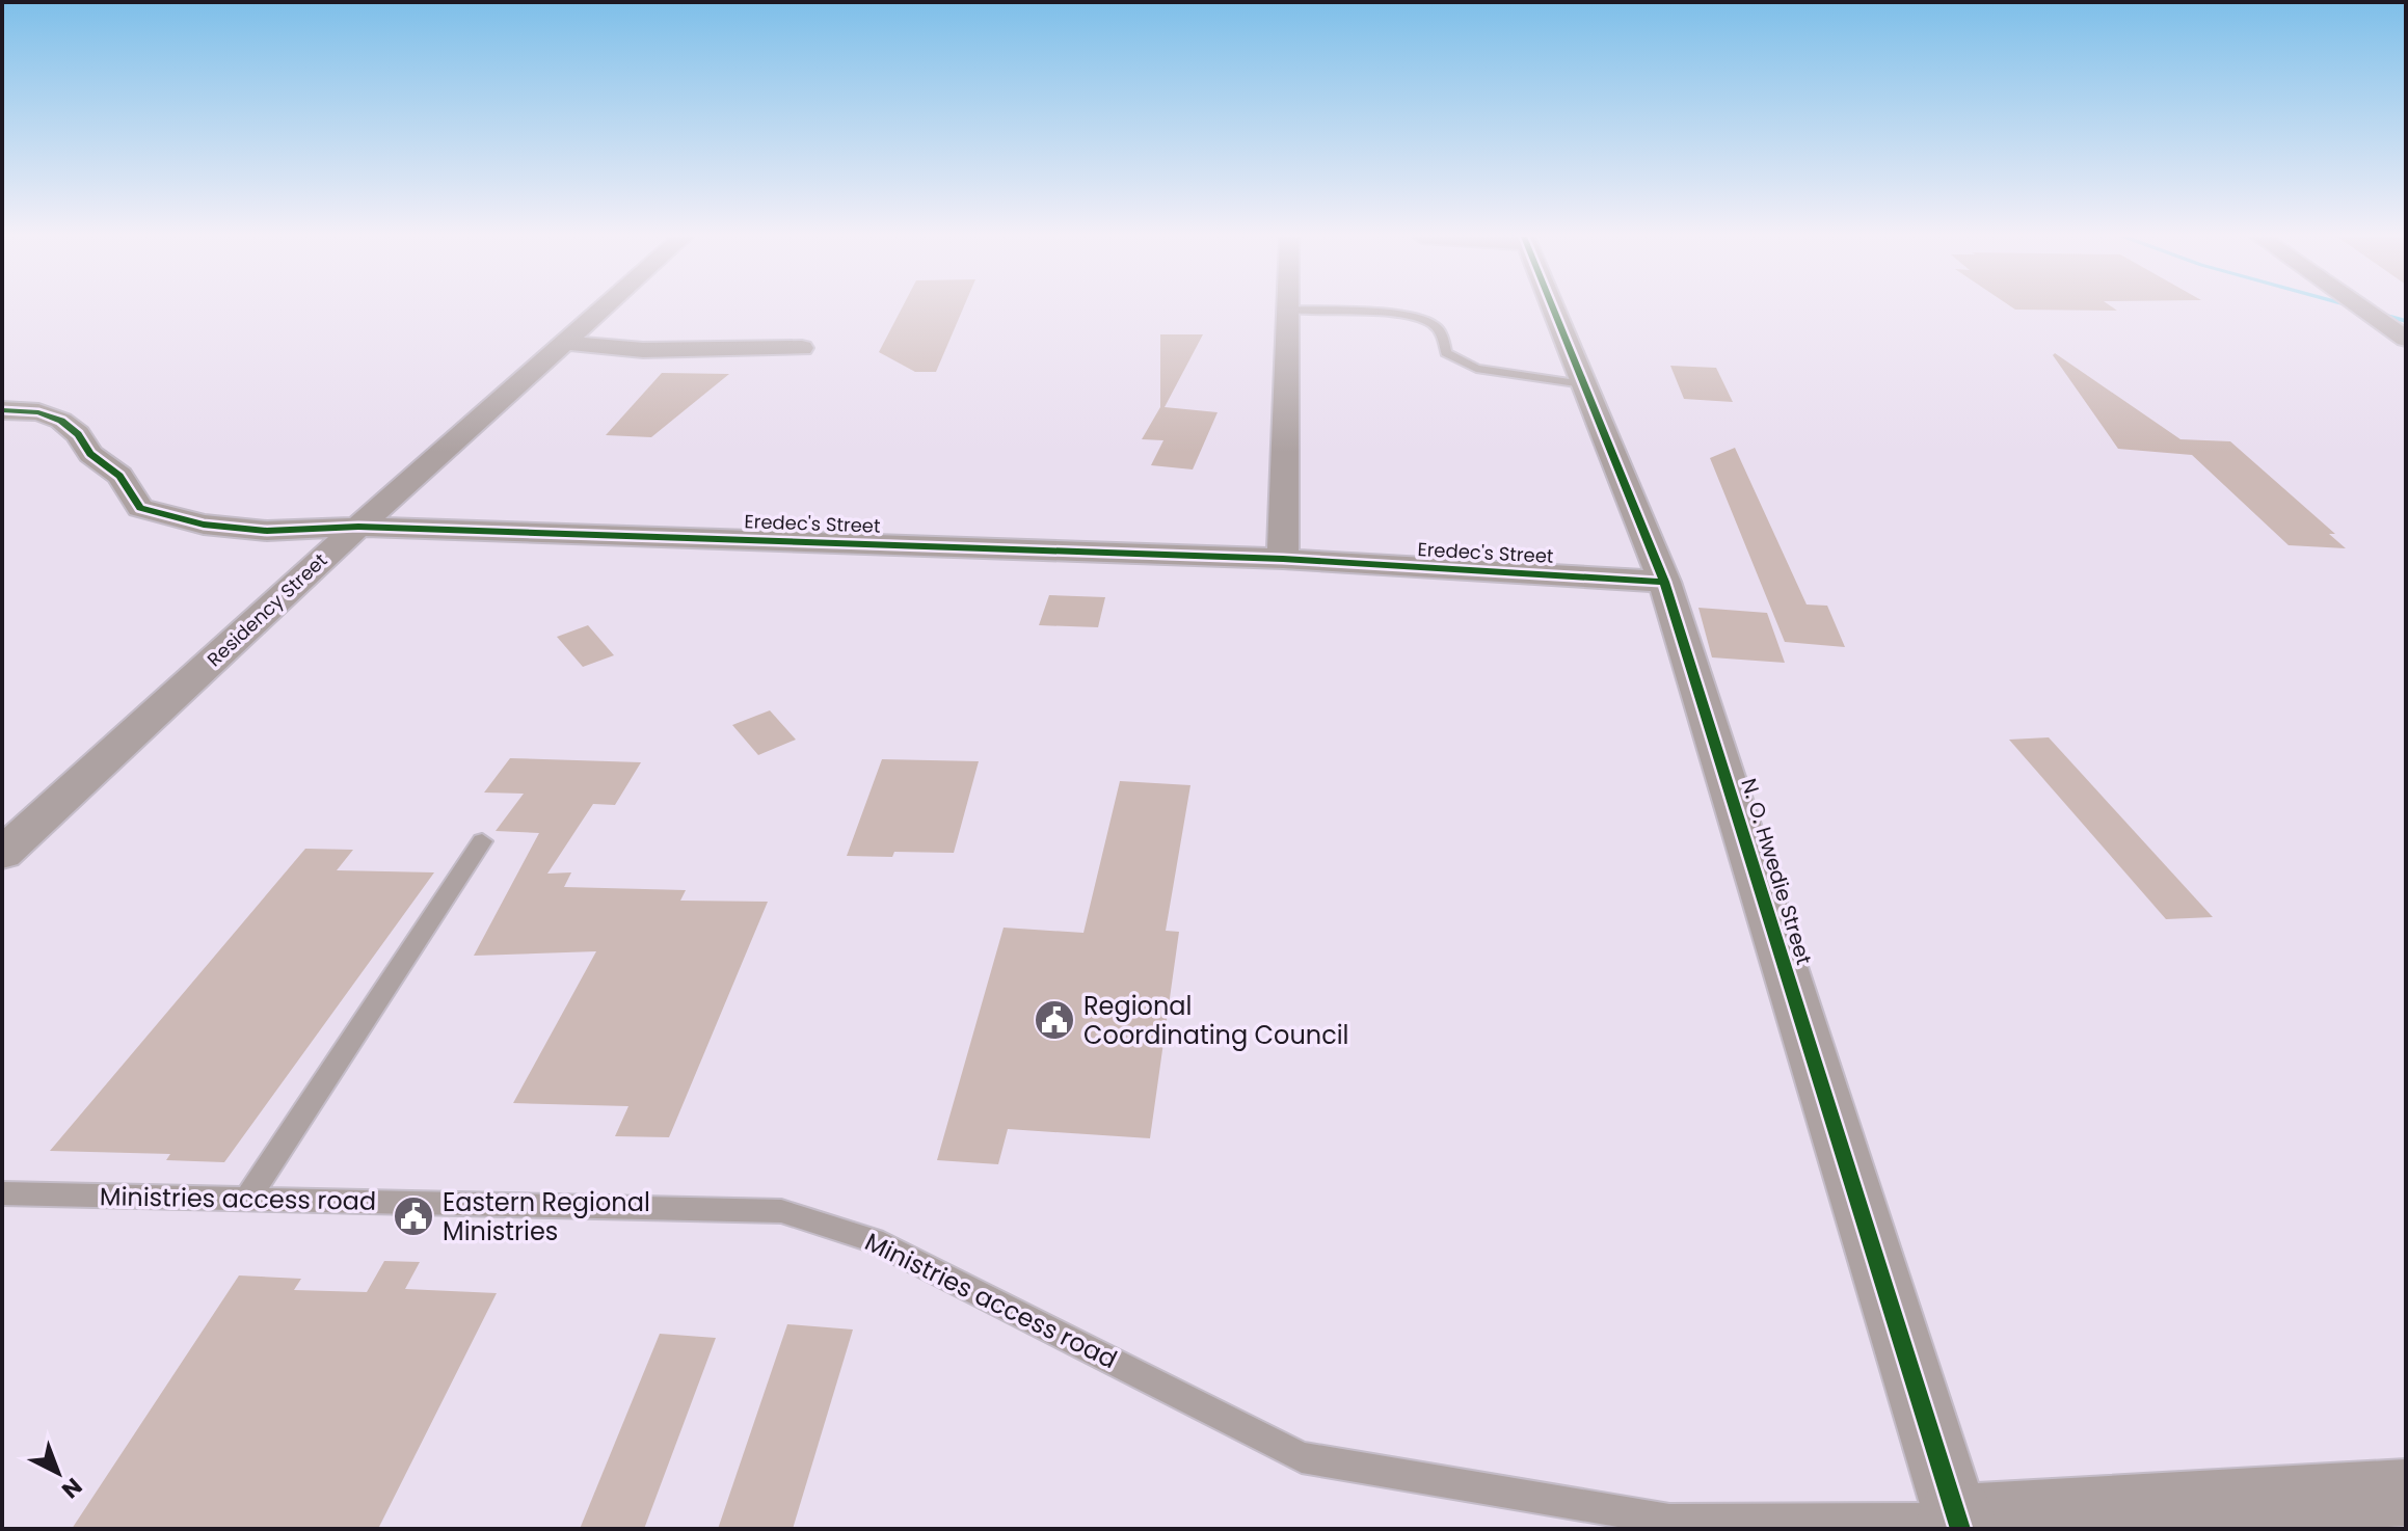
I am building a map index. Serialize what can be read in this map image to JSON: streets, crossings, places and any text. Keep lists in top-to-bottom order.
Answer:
{
  "streets": {
    "street": ["Eredec's Street", "Residency Street", "N. O. Hwedie Street"],
    "lane": ["Ministries access road"]
  },
  "crossings": [
    ["Eredec's Street", "Residency Street"],
    ["Eredec's Street", "N. O. Hwedie Street"],
    ["N. O. Hwedie Street", "Ministries access road"]
  ],
  "places": {
    "public building": ["Regional Coordinating Council", "Eastern Regional Ministries"]
  },
  "north": "bottom right"
}
